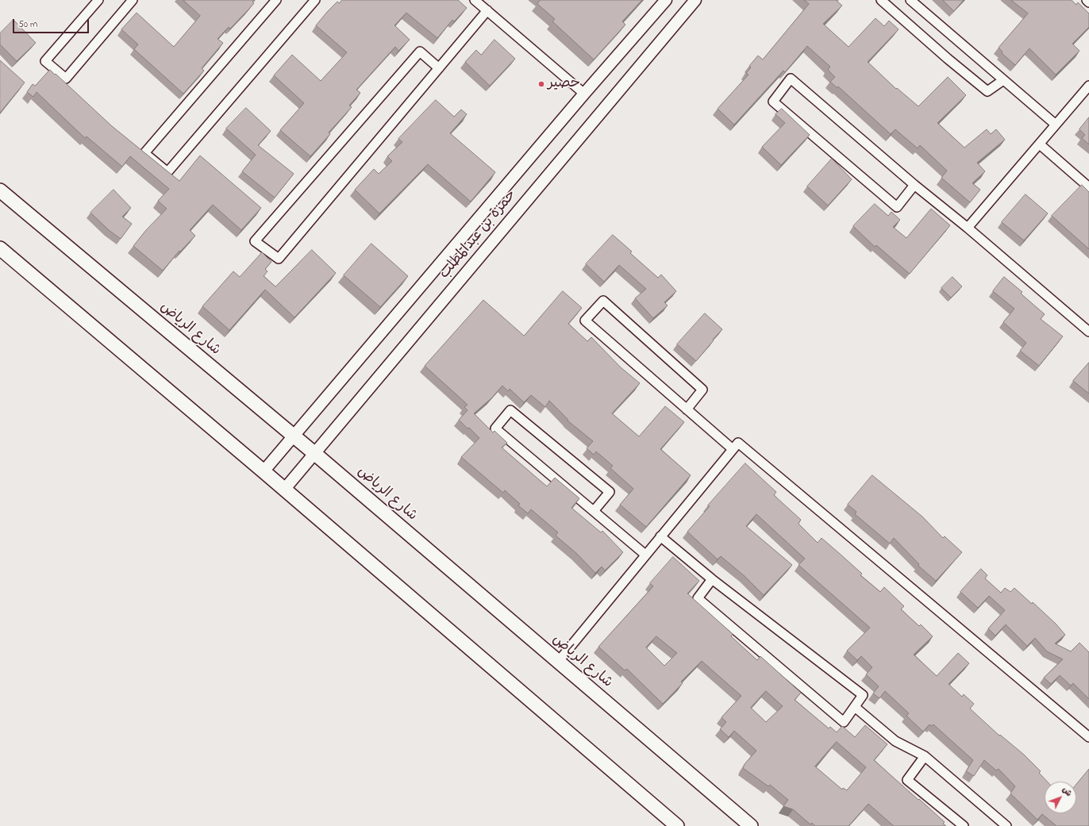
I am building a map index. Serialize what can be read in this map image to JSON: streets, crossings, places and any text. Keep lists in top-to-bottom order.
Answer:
{
  "streets": {
    "main road": ["شارع الرياض"],
    "street": ["حمزة بن عبدالمطلب"]
  },
  "crossings": [
    ["حمزة بن عبدالمطلب", "شارع الرياض"]
  ],
  "places": ["حصير"],
  "scale_bar": "50 m",
  "north": "top right"
}
